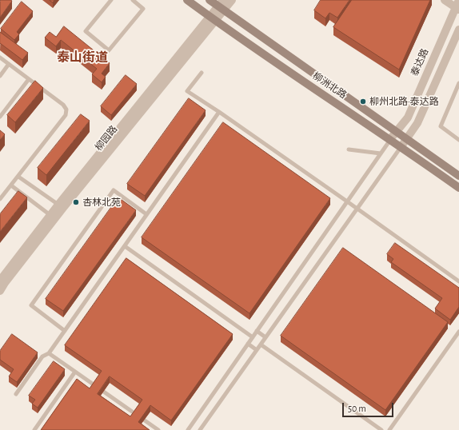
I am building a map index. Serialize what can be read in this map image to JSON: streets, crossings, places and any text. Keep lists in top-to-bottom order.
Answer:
{
  "streets": {
    "main road": ["柳洲北路"],
    "street": ["泰达路", "柳园路"]
  },
  "crossings": [
    ["泰达路", "柳洲北路"],
    ["柳洲北路", "柳园路"]
  ],
  "districts": ["泰山街道"],
  "places": ["柳州北路·泰达路", "杏林北苑"],
  "scale_bar": "50 m"
}
